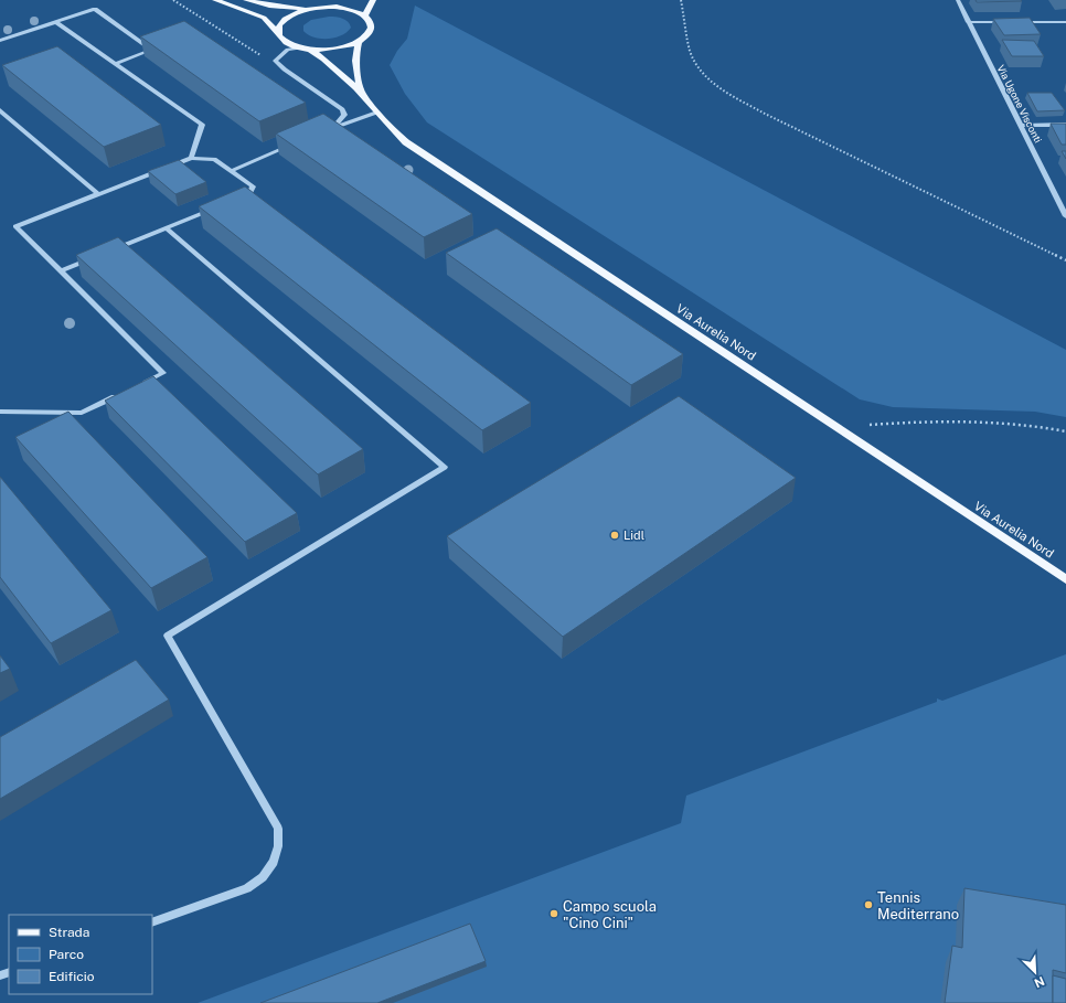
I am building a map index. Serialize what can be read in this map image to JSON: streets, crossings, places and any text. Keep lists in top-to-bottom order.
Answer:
{
  "streets": {
    "main road": ["Via Aurelia Nord"],
    "street": ["Via Ugone Visconti"]
  },
  "places": ["Lidl", "Tennis Mediterrano", "Campo scuola \"Cino Cini\""],
  "legend": ["Strada", "Parco", "Edificio"],
  "north": "bottom right"
}
